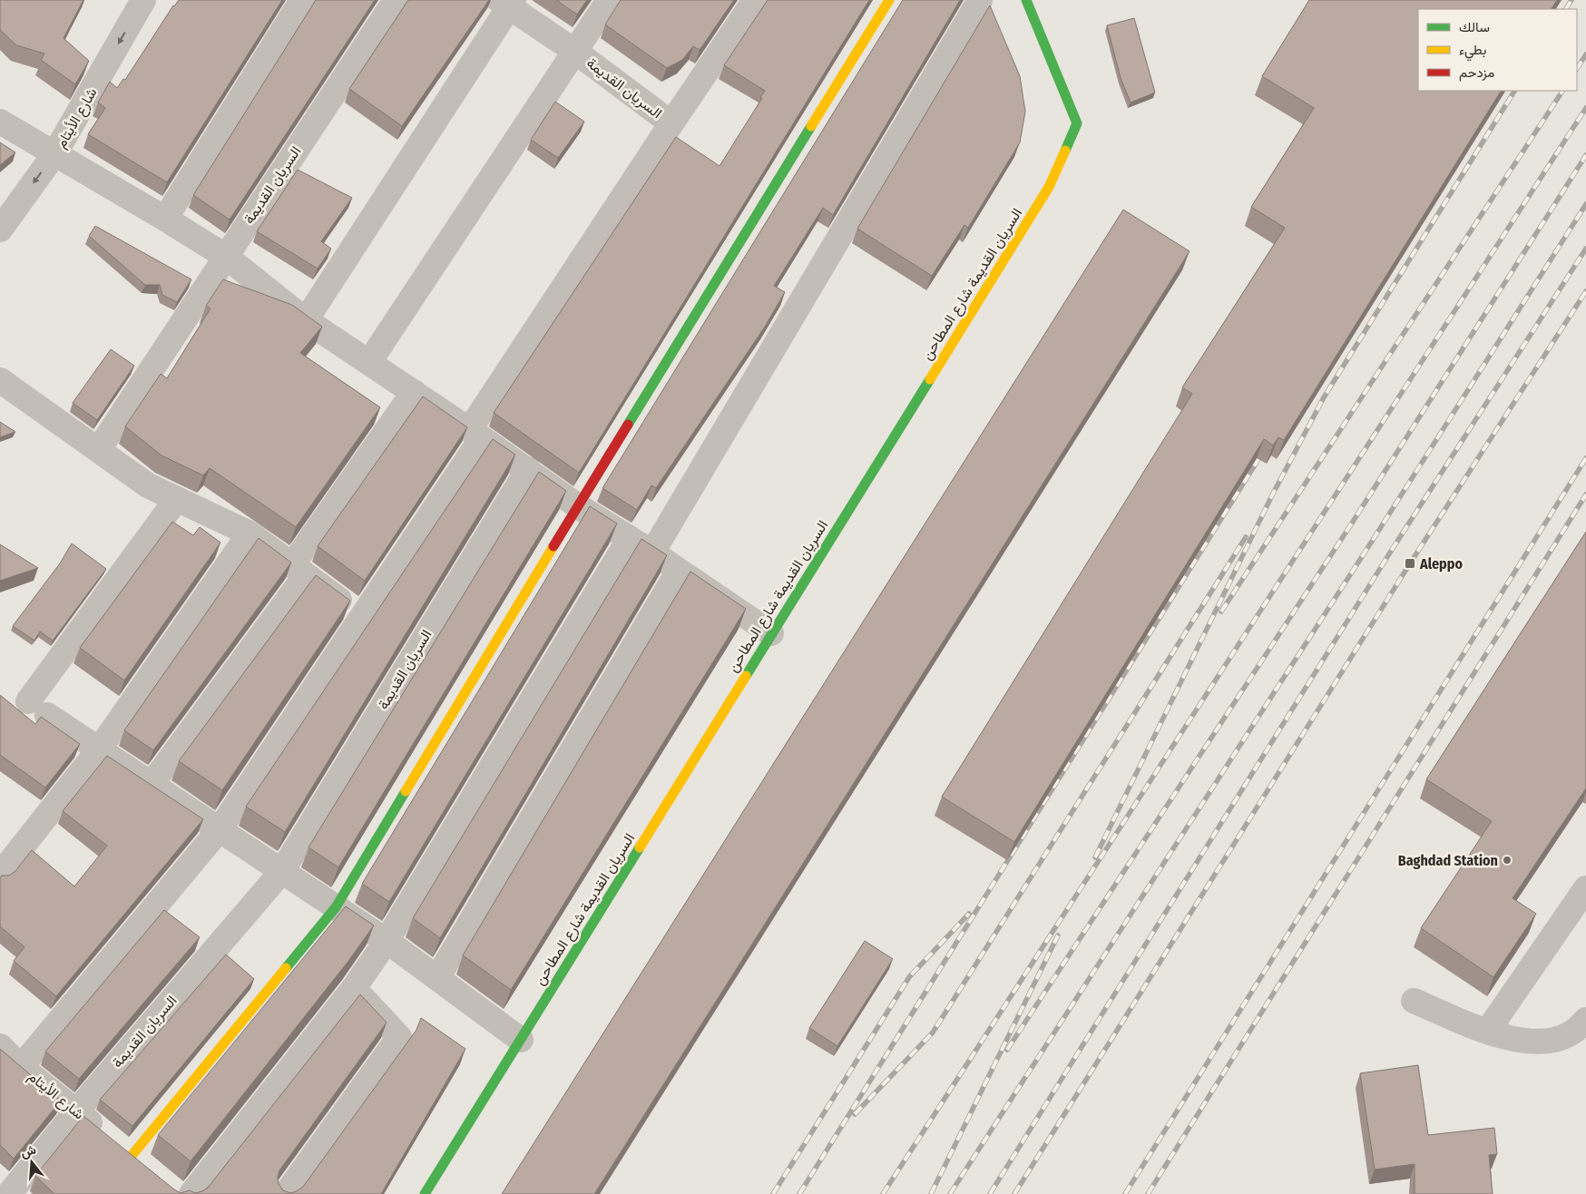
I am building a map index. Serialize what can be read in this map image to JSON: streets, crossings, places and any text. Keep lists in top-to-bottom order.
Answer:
{
  "streets": {
    "street": ["السريان القديمة", "شارع الأيتام", "السريان القديمة شارع المطاحن"]
  },
  "crossings": [
    ["السريان القديمة", "شارع الأيتام"]
  ],
  "places": {
    "transit": ["Aleppo"],
    "other": ["Baghdad Station"]
  },
  "legend": ["سالك", "بطيء", "مزدحم"],
  "north": "top"
}
